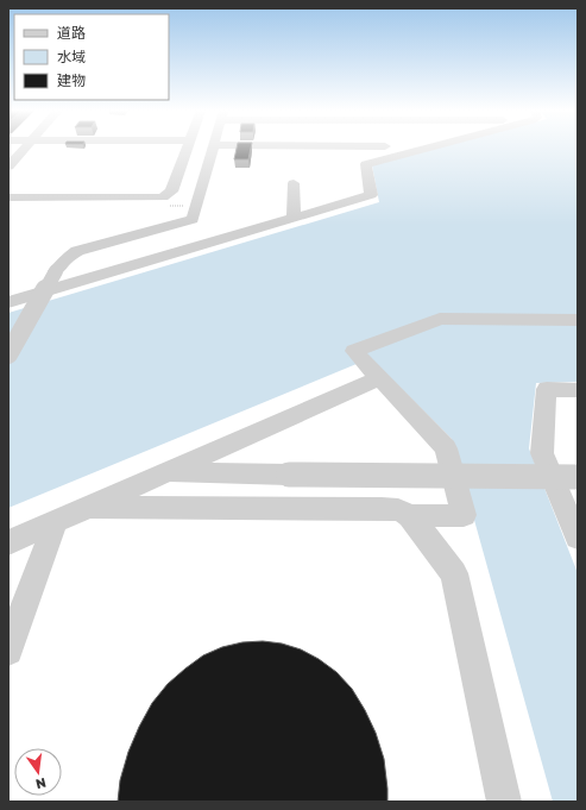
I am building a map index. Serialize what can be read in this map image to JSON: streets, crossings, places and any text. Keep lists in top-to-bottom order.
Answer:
{
  "legend": ["道路", "水域", "建物"],
  "north": "bottom"
}
